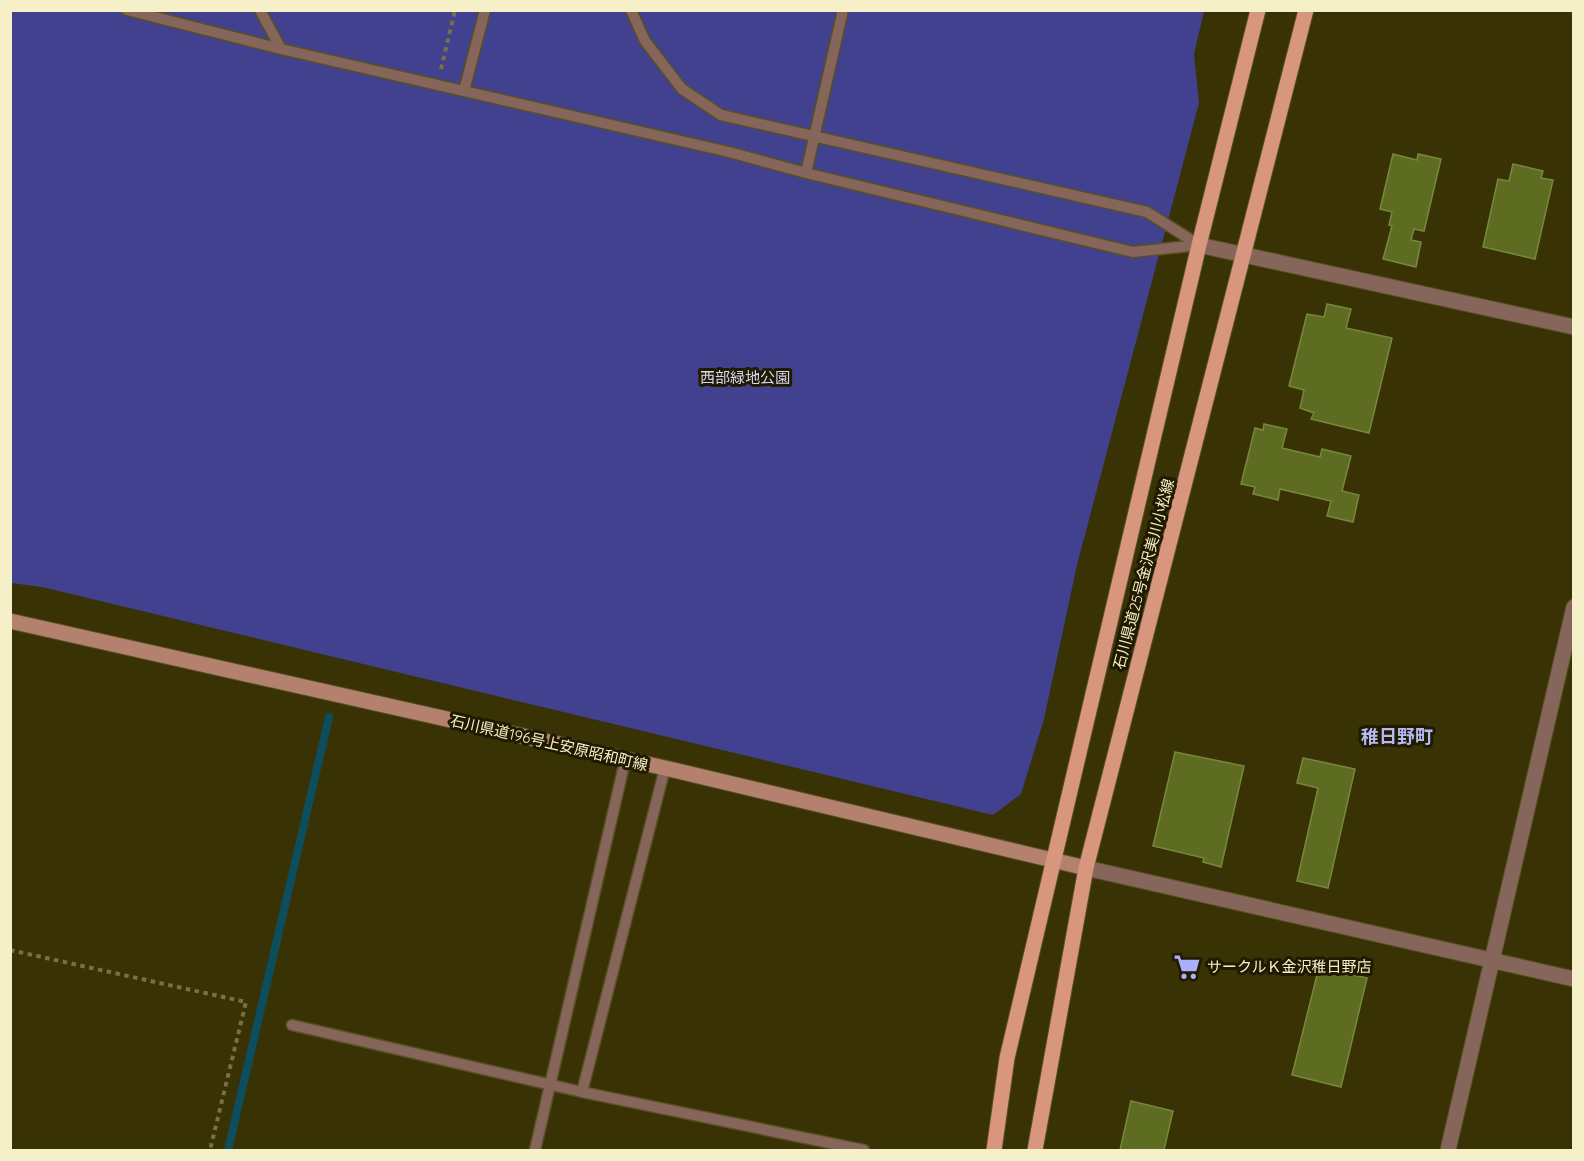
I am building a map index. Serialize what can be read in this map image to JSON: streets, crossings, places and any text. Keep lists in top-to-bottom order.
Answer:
{
  "streets": {
    "main road": ["石川県道25号金沢美川小松線", "石川県道196号上安原昭和町線"]
  },
  "crossings": [
    ["石川県道25号金沢美川小松線", "石川県道196号上安原昭和町線"]
  ],
  "districts": ["稚日野町"],
  "parks": ["西部緑地公園"],
  "places": {
    "supermarket": ["サークルＫ金沢稚日野店"]
  }
}
